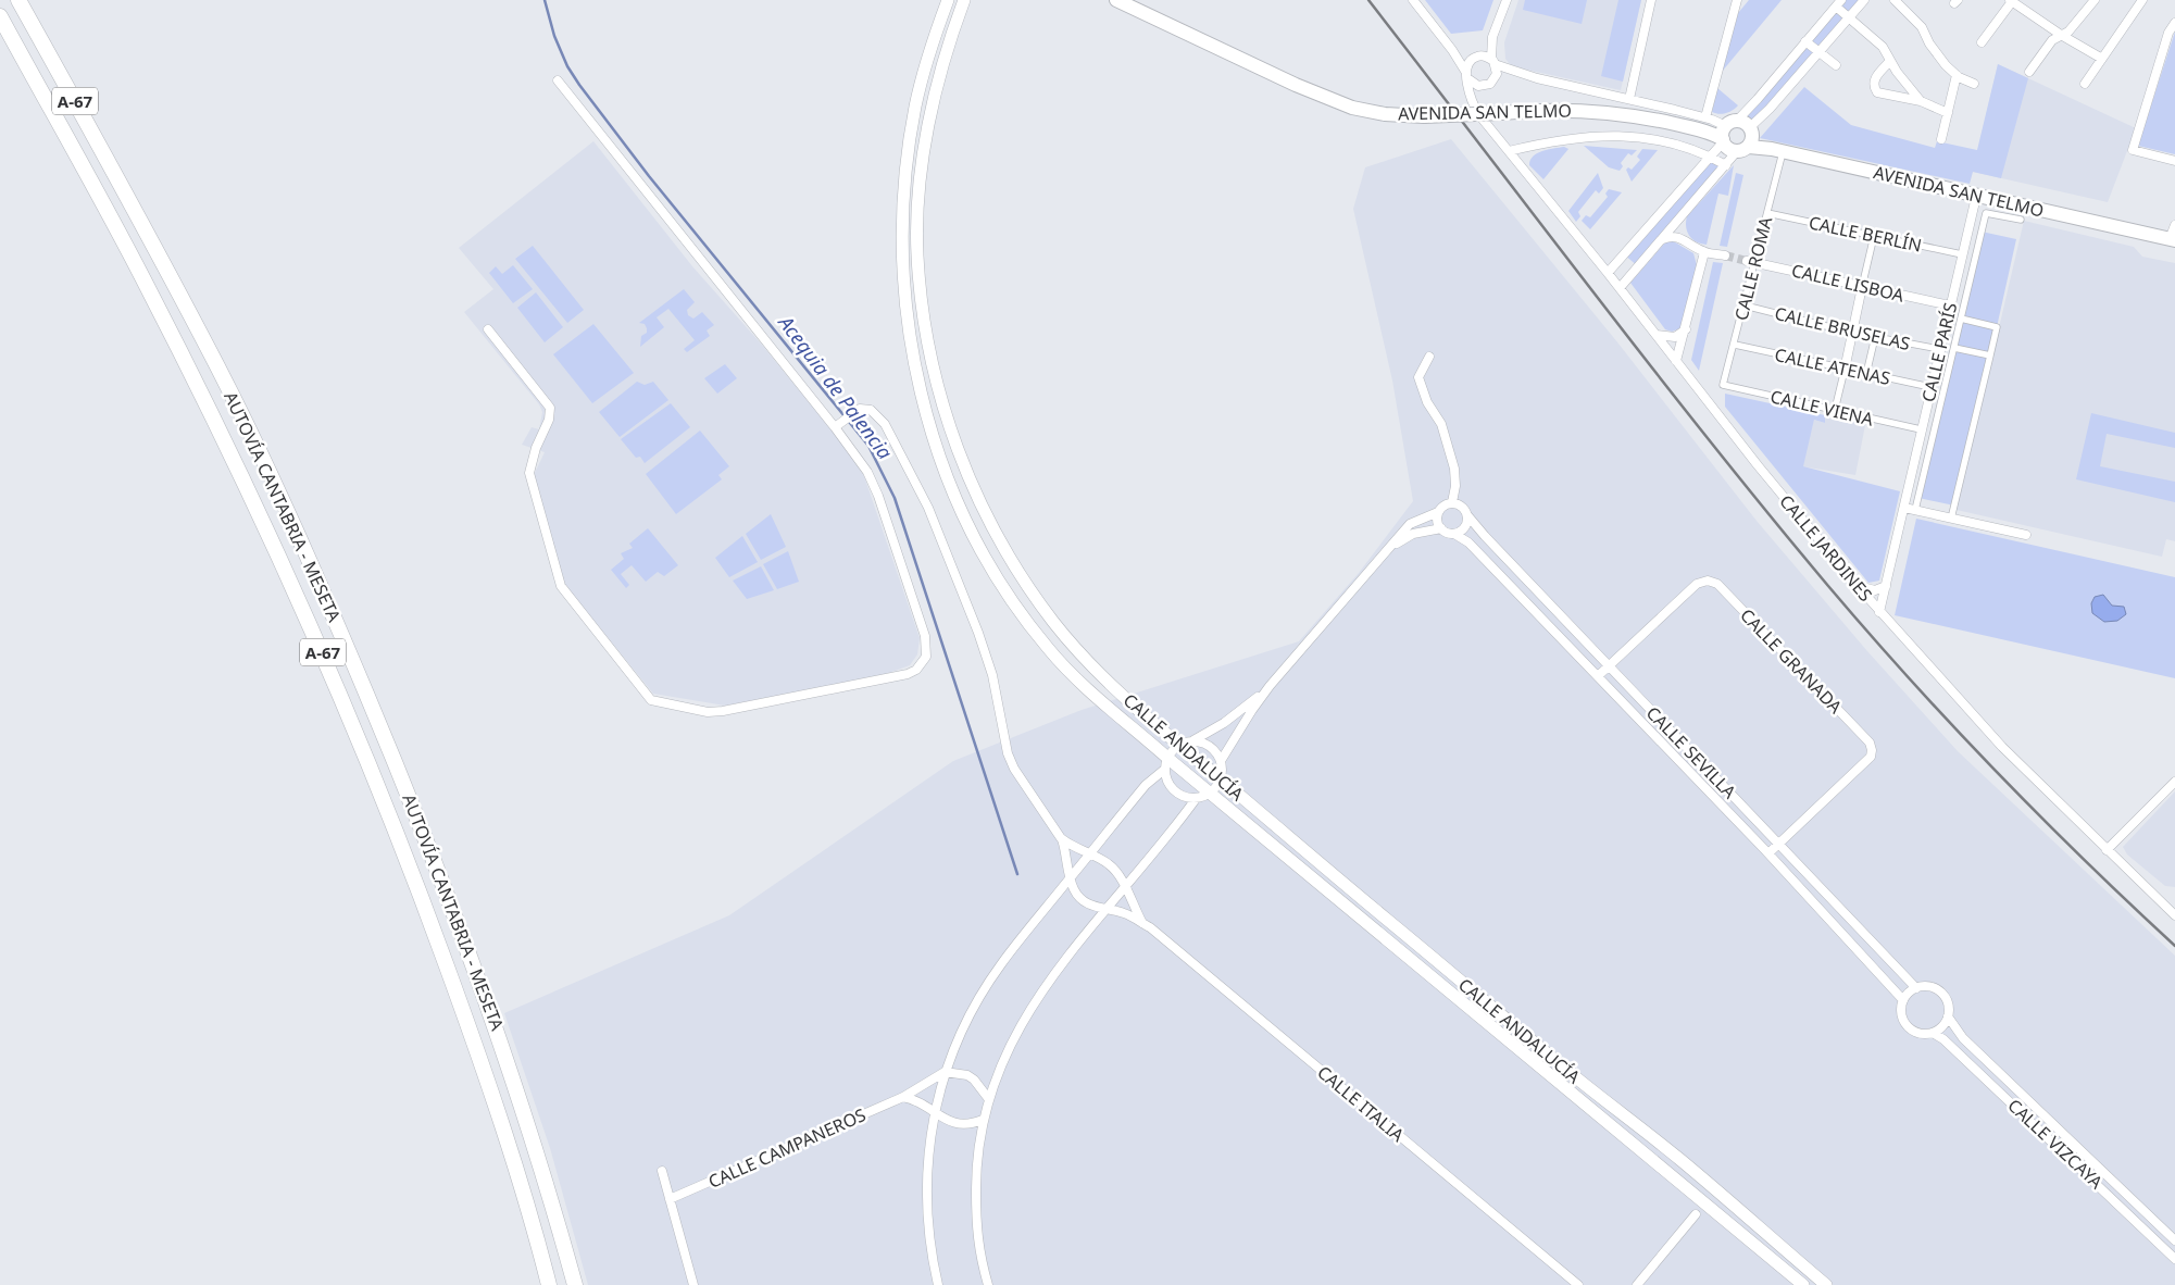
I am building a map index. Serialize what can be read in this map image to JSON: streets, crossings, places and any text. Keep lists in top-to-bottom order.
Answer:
{
  "streets": {
    "highway": ["A-67", "AUTOVÍA CANTABRIA - MESETA"],
    "main road": ["AVENIDA SAN TELMO", "CALLE ANDALUCÍA"],
    "street": [
      "CALLE BERLÍN",
      "CALLE ROMA",
      "CALLE LISBOA",
      "CALLE BRUSELAS",
      "CALLE PARÍS",
      "CALLE ATENAS",
      "CALLE VIENA",
      "CALLE JARDINES",
      "CALLE GRANADA",
      "CALLE SEVILLA",
      "CALLE ITALIA",
      "CALLE VIZCAYA",
      "CALLE CAMPANEROS"
    ]
  },
  "crossings": [
    ["AVENIDA SAN TELMO", "CALLE ROMA"],
    ["AVENIDA SAN TELMO", "CALLE PARÍS"],
    ["CALLE BERLÍN", "CALLE ROMA"],
    ["CALLE BERLÍN", "CALLE PARÍS"],
    ["CALLE ROMA", "CALLE LISBOA"],
    ["CALLE ROMA", "CALLE BRUSELAS"],
    ["CALLE ROMA", "CALLE ATENAS"],
    ["CALLE ROMA", "CALLE VIENA"],
    ["CALLE LISBOA", "CALLE PARÍS"],
    ["CALLE BRUSELAS", "CALLE PARÍS"],
    ["CALLE PARÍS", "CALLE ATENAS"],
    ["CALLE PARÍS", "CALLE VIENA"],
    ["CALLE PARÍS", "CALLE JARDINES"],
    ["CALLE GRANADA", "CALLE SEVILLA"],
    ["CALLE SEVILLA", "CALLE VIZCAYA"]
  ],
  "water": ["Acequia de Palencia"]
}
